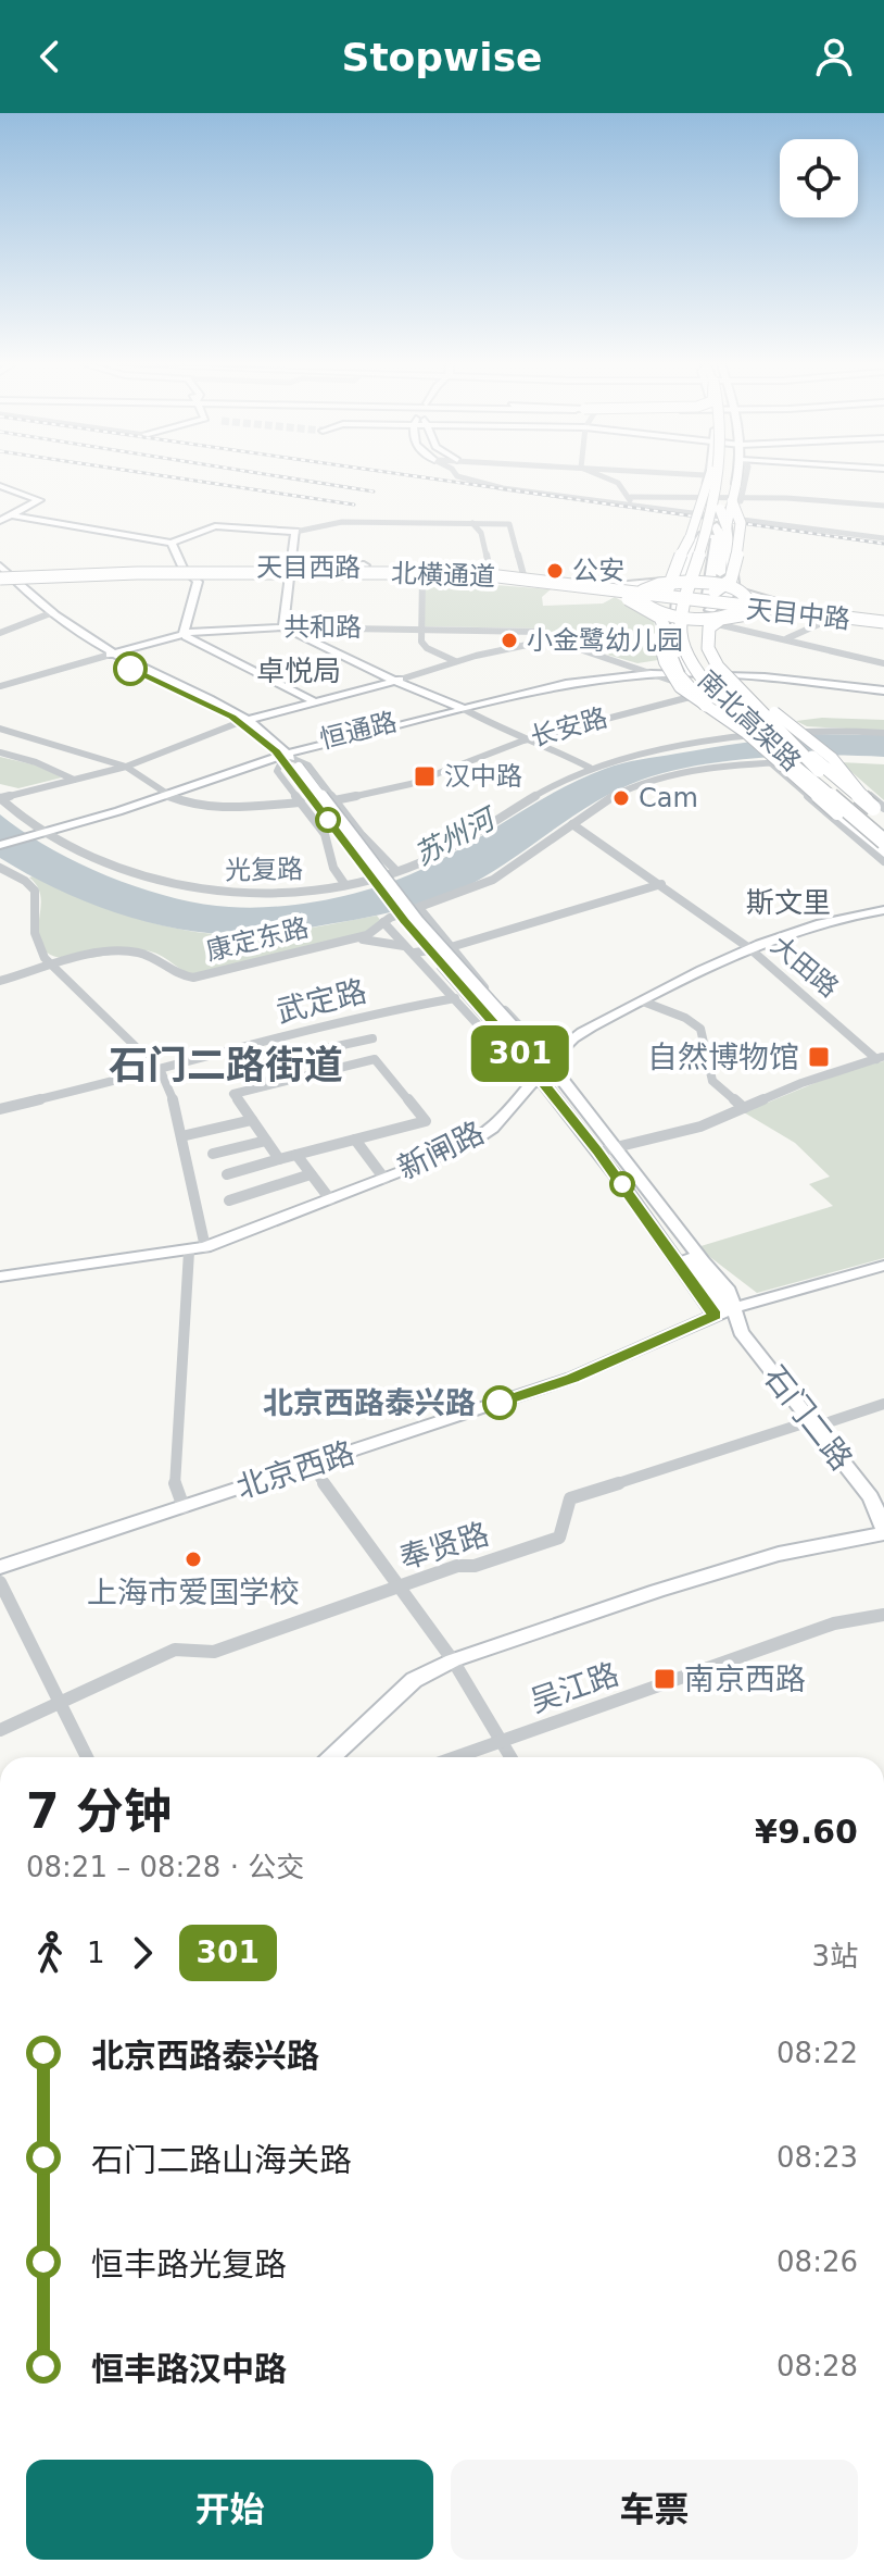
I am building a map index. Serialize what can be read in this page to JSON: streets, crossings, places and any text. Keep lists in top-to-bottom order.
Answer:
{
  "streets": {
    "highway": ["北横通道", "南北高架路"],
    "main road": [
      "天目西路",
      "天目中路",
      "共和路",
      "恒通路",
      "新闸路",
      "石门二路",
      "北京西路"
    ],
    "street": [
      "长安路",
      "光复路",
      "康定东路",
      "大田路",
      "武定路",
      "奉贤路",
      "吴江路"
    ]
  },
  "crossings": [
    ["天目西路", "北横通道"],
    ["天目西路", "天目中路"],
    ["天目西路", "石门二路"],
    ["北横通道", "天目中路"],
    ["北横通道", "石门二路"],
    ["共和路", "石门二路"],
    ["恒通路", "光复路"],
    ["恒通路", "石门二路"],
    ["康定东路", "大田路"],
    ["康定东路", "石门二路"],
    ["大田路", "新闸路"],
    ["武定路", "石门二路"],
    ["新闸路", "石门二路"],
    ["石门二路", "北京西路"],
    ["石门二路", "奉贤路"]
  ],
  "districts": ["卓悦局", "斯文里", "石门二路街道"],
  "water": ["苏州河"],
  "places": {
    "other": [
      "公安",
      "小金鹭幼儿园",
      "Cam",
      "北京西路泰兴路",
      "上海市爱国学校"
    ],
    "transit": ["汉中路", "自然博物馆", "南京西路"]
  },
  "lines": ["bus line 301"],
  "page": {
    "header": "Stopwise",
    "on_map": "301",
    "heading": ["7 分钟", "08:21 – 08:28 · 公交", "¥9.60"],
    "legs": ["1", "301", "3站"],
    "list": [
      {
        "name": "北京西路泰兴路",
        "value": "08:22"
      },
      {
        "name": "石门二路山海关路",
        "value": "08:23"
      },
      {
        "name": "恒丰路光复路",
        "value": "08:26"
      },
      {
        "name": "恒丰路汉中路",
        "value": "08:28"
      }
    ],
    "buttons": ["开始", "车票"]
  }
}
